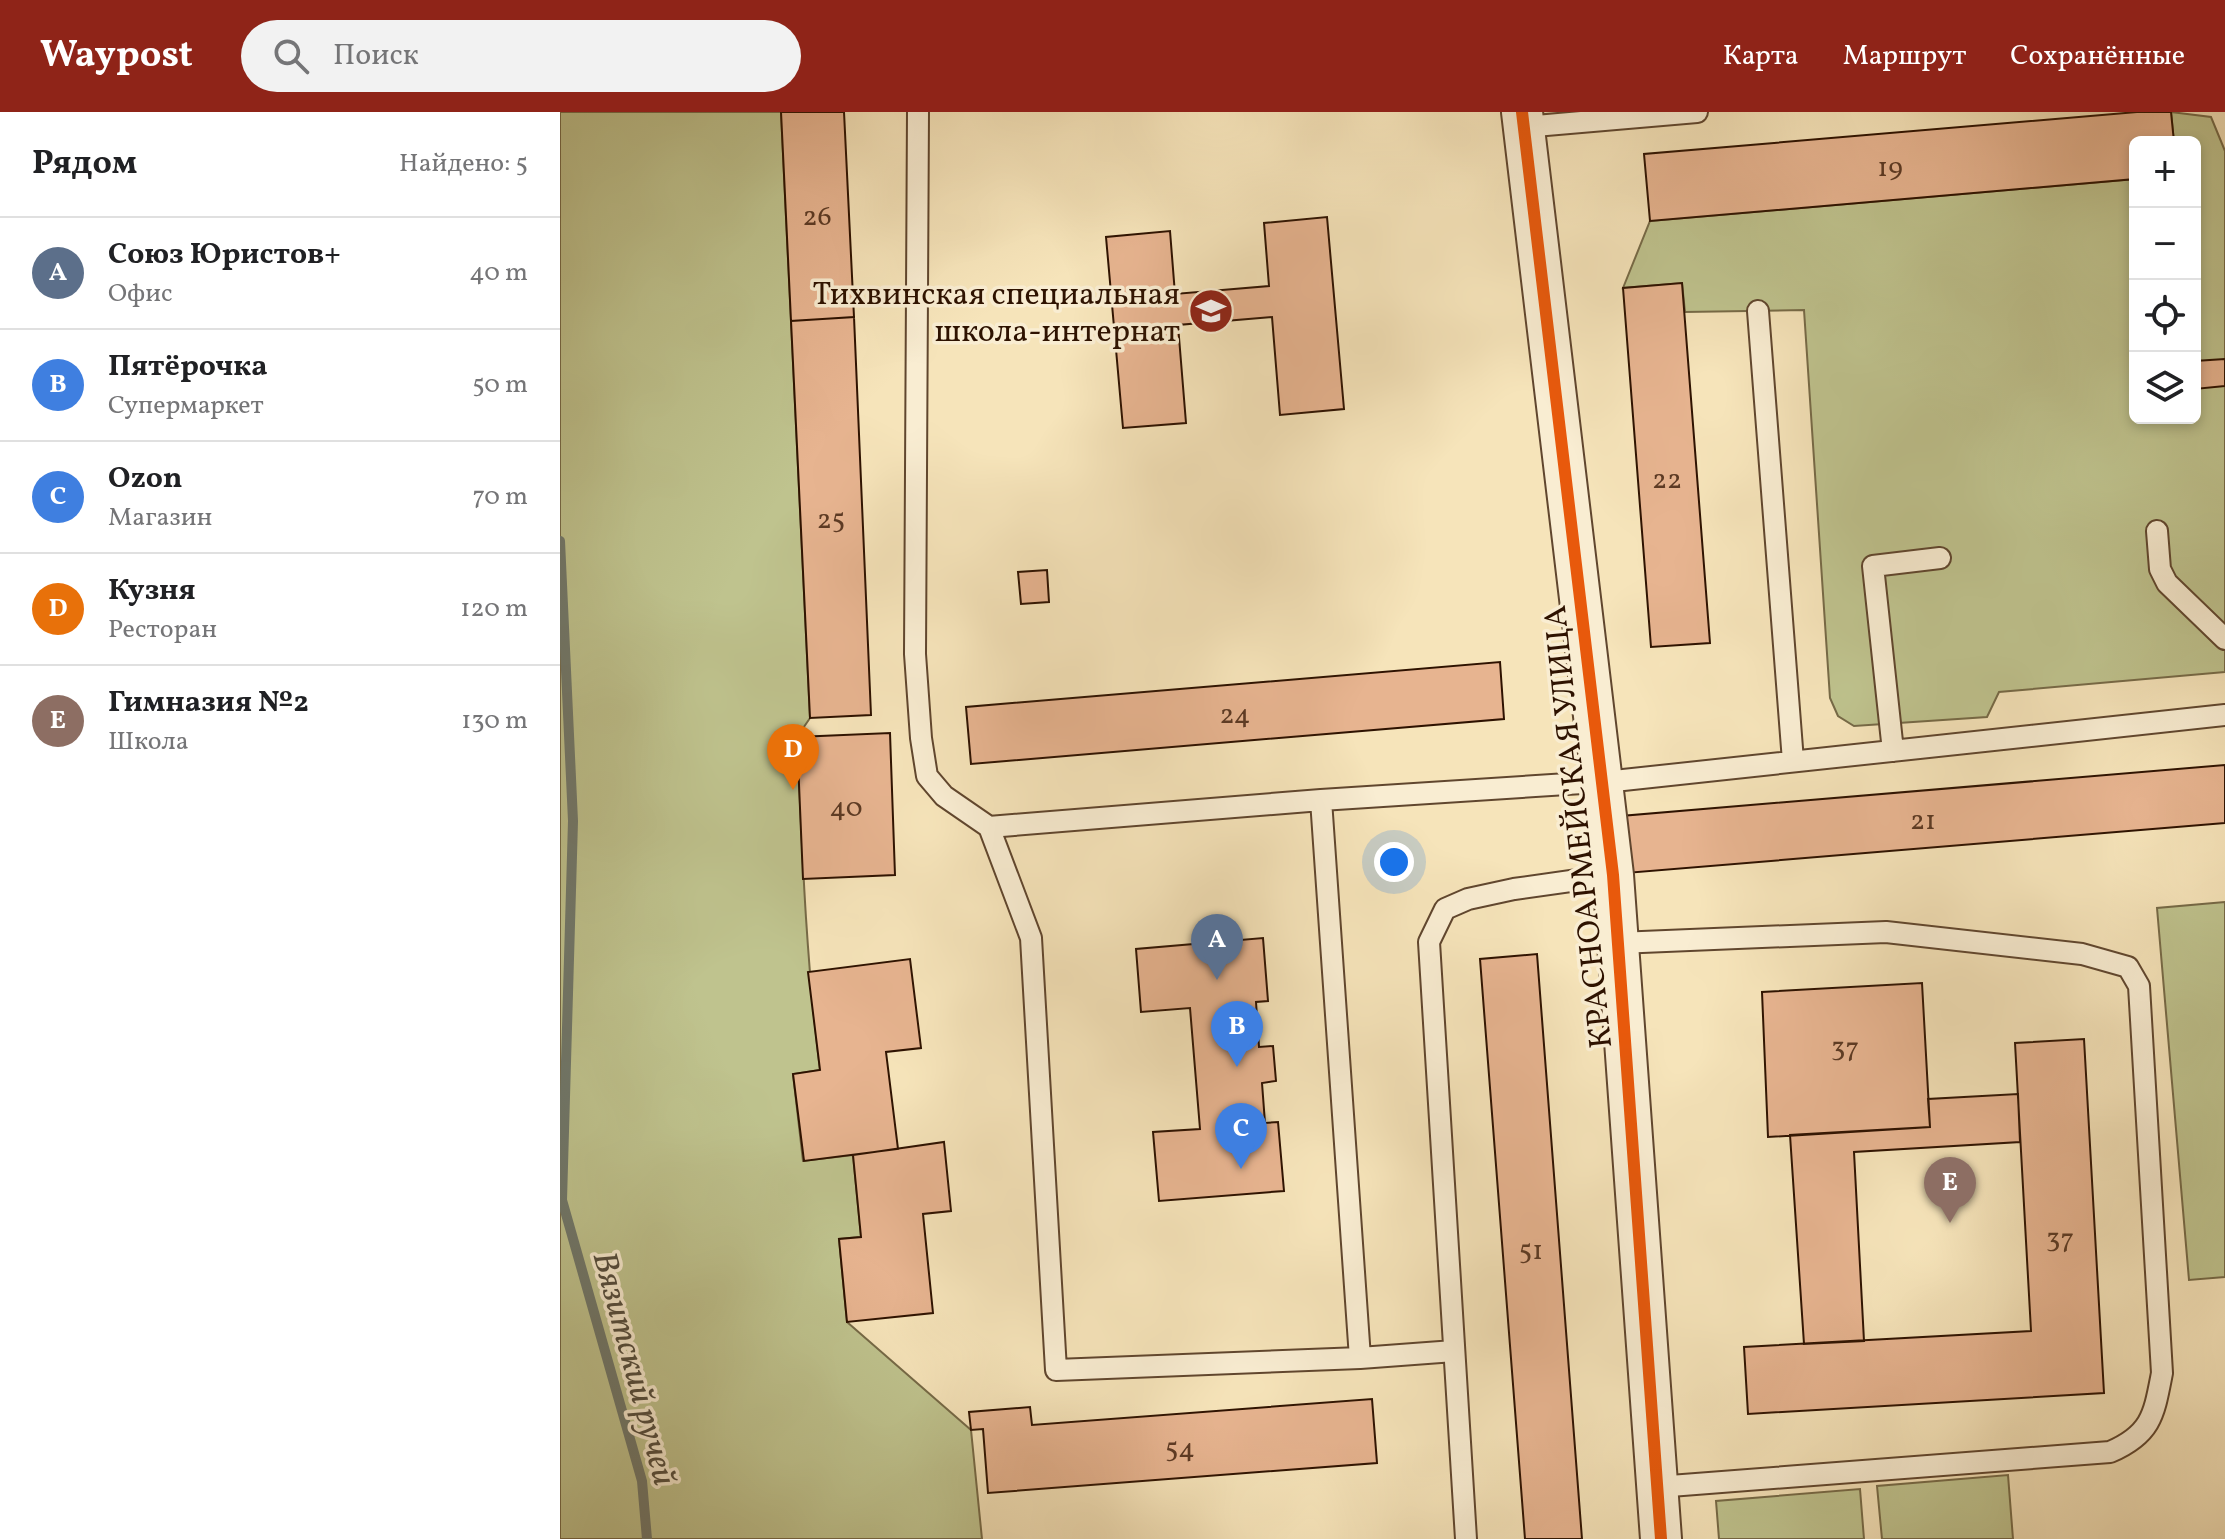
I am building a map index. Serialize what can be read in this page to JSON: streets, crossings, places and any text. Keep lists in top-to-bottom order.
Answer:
{
  "streets": {
    "street": ["КРАСНОАРМЕЙСКАЯ УЛИЦА"]
  },
  "water": ["Вязитский ручей"],
  "places": {
    "school or university": ["Тихвинская специальная школа-интернат"]
  },
  "house_numbers": [
    "19",
    "26",
    "22",
    "25",
    "24",
    "40",
    "21",
    "37",
    "37",
    "51",
    "54"
  ],
  "page": {
    "header": "Waypost",
    "search": "Поиск",
    "nav": ["Карта", "Маршрут", "Сохранённые"],
    "heading": ["Рядом", "Найдено: 5"],
    "map_buttons": ["+", "−"],
    "list": [
      {
        "mark": "A",
        "name": "Союз Юристов+",
        "note": "Офис",
        "value": "40 m"
      },
      {
        "mark": "B",
        "name": "Пятёрочка",
        "note": "Супермаркет",
        "value": "50 m"
      },
      {
        "mark": "C",
        "name": "Ozon",
        "note": "Магазин",
        "value": "70 m"
      },
      {
        "mark": "D",
        "name": "Кузня",
        "note": "Ресторан",
        "value": "120 m"
      },
      {
        "mark": "E",
        "name": "Гимназия №2",
        "note": "Школа",
        "value": "130 m"
      }
    ],
    "pins": [
      "D",
      "A",
      "B",
      "C",
      "E"
    ]
  }
}
